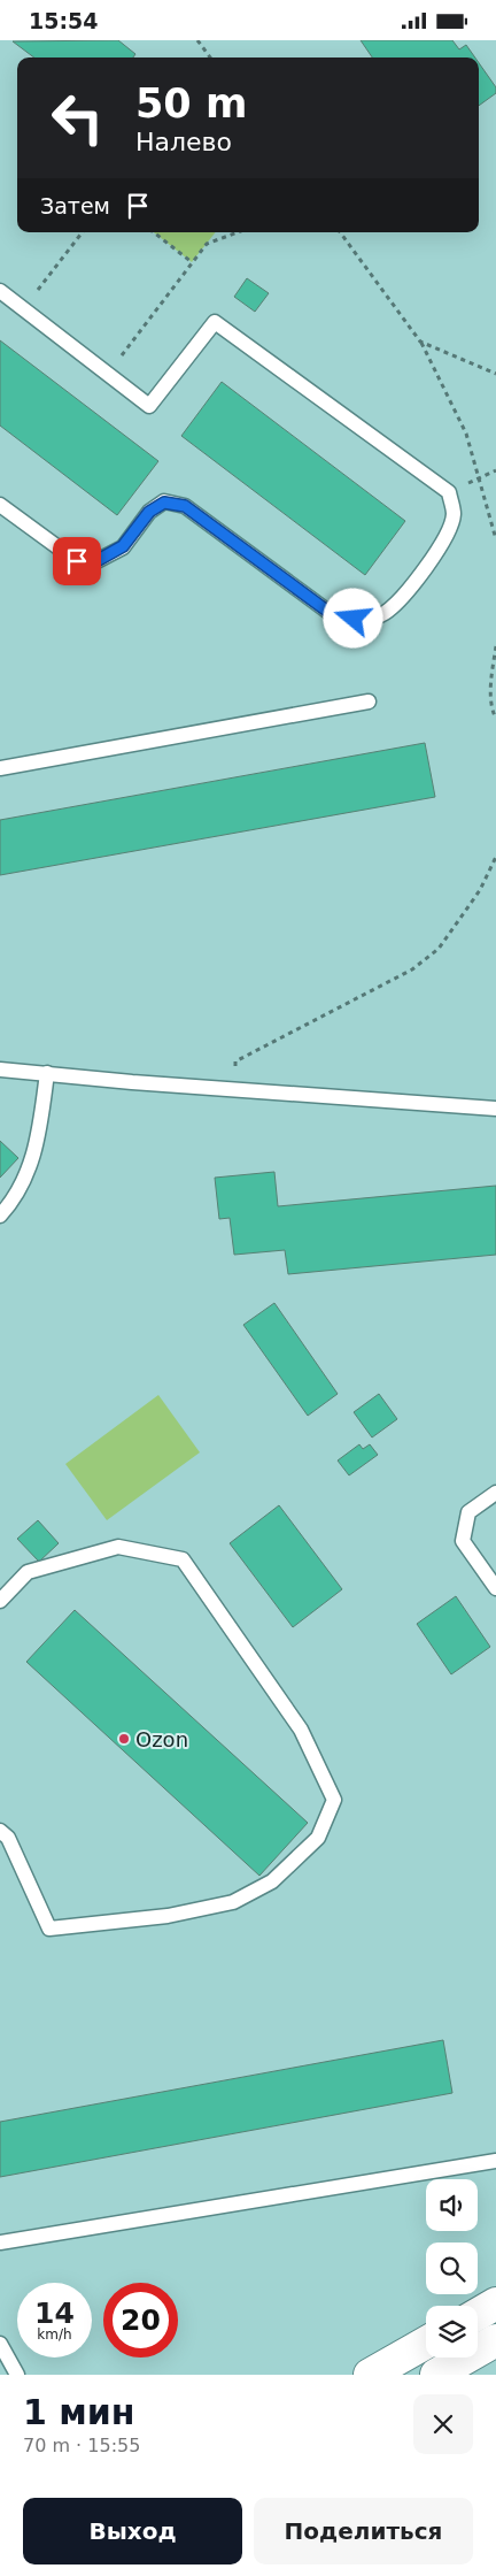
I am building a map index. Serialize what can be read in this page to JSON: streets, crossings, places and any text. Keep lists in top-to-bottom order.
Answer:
{
  "places": ["Ozon"],
  "page": {
    "status": "15:54",
    "turn": ["50 m", "Налево"],
    "then": "Затем",
    "speed": "14 km/h",
    "limit": "20",
    "heading": ["1 мин", "70 m · 15:55"],
    "buttons": ["Выход", "Поделиться"]
  }
}
